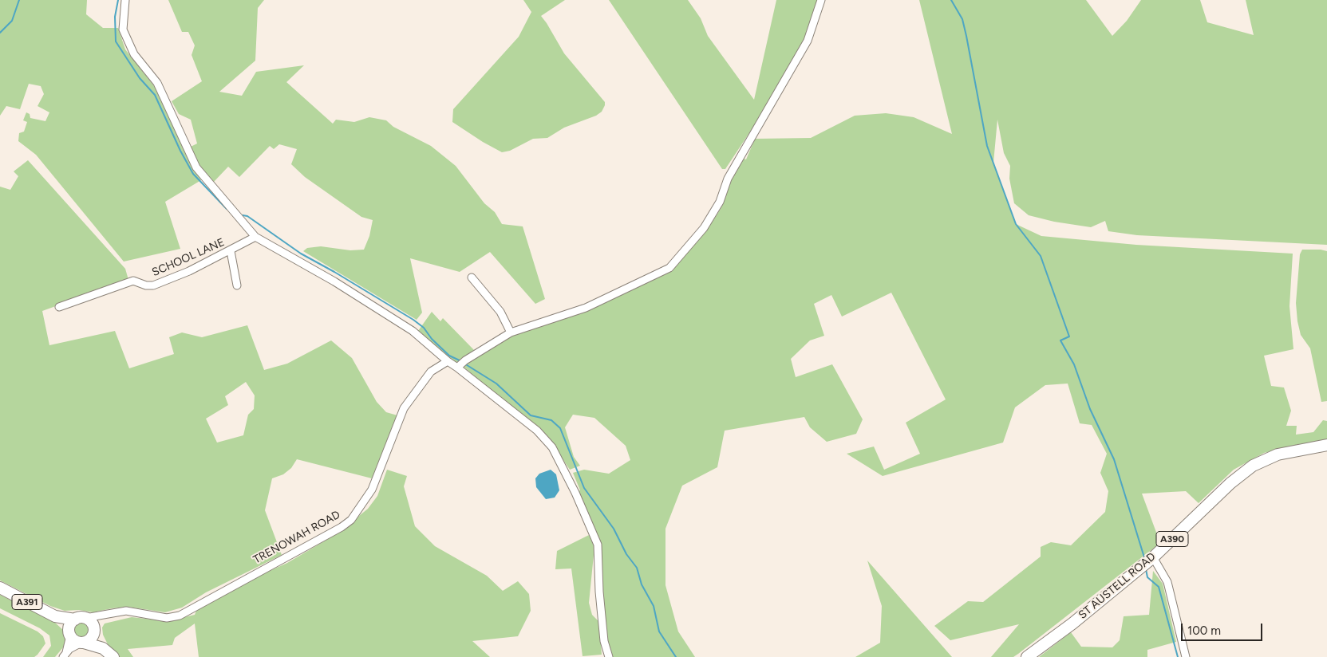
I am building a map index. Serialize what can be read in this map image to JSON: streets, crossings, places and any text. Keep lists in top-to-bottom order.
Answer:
{
  "streets": {
    "highway": ["A390", "ST AUSTELL ROAD", "A391"],
    "street": ["SCHOOL LANE", "TRENOWAH ROAD"]
  },
  "crossings": [
    ["TRENOWAH ROAD", "A391"]
  ],
  "scale_bar": "100 m"
}
